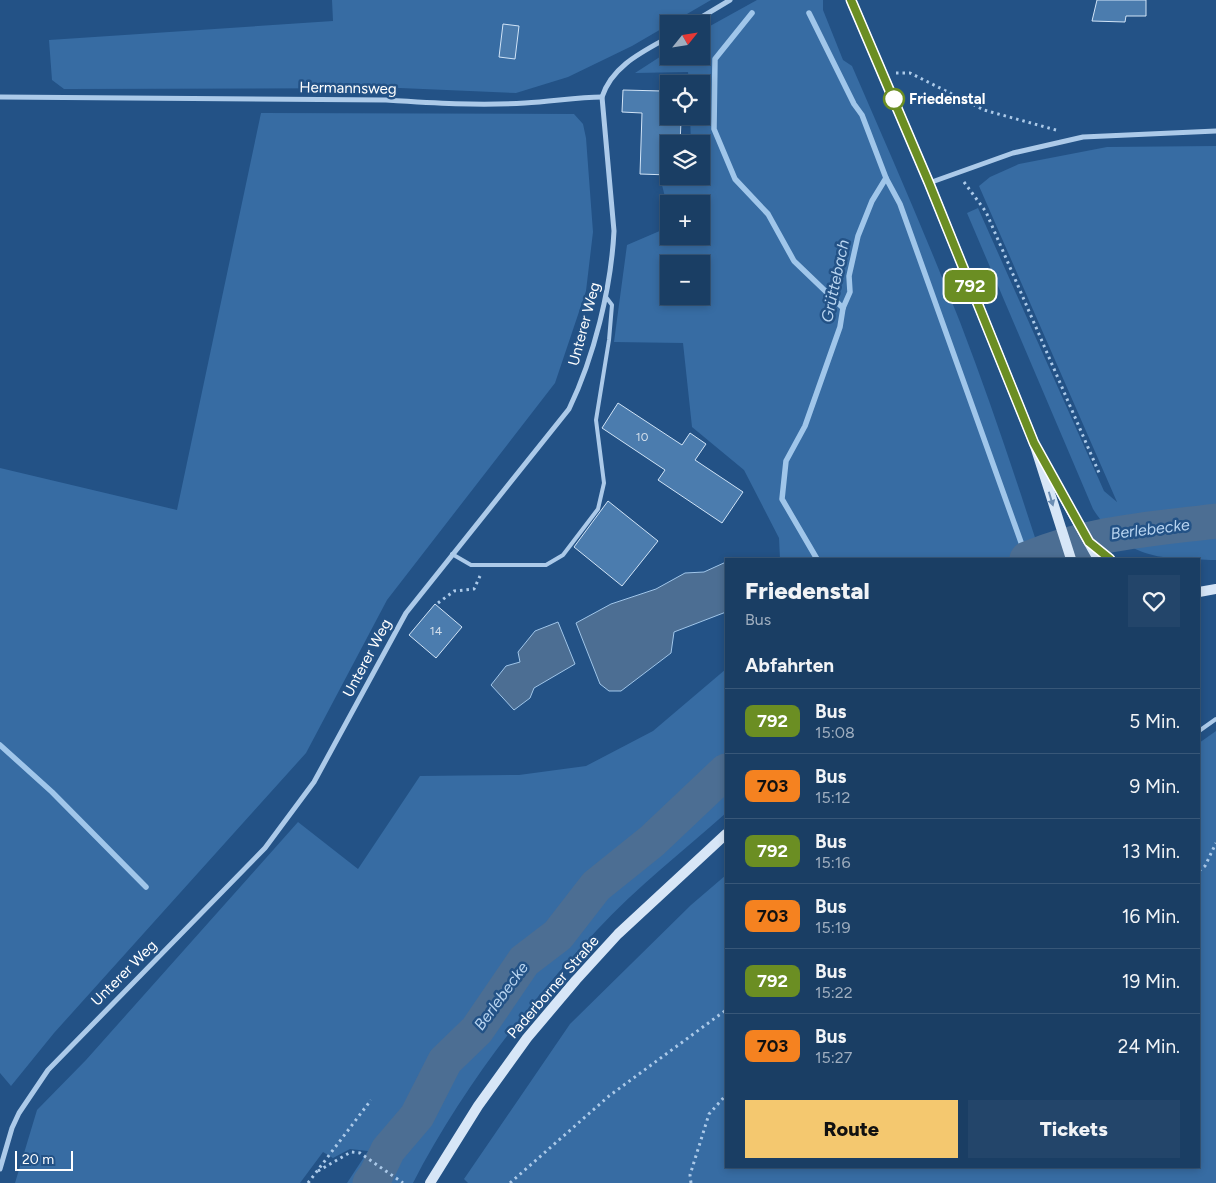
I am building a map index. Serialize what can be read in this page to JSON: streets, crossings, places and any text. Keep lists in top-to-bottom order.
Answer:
{
  "streets": {
    "main road": ["Paderborner Straße"],
    "street": ["Hermannsweg", "Unterer Weg"]
  },
  "crossings": [
    ["Hermannsweg", "Unterer Weg"]
  ],
  "water": ["Grüttebach", "Berlebecke"],
  "places": ["Friedenstal"],
  "lines": ["bus line 792"],
  "house_numbers": ["10", "14"],
  "scale_bar": "20 m",
  "north": "top right",
  "page": {
    "on_map": "792",
    "map_buttons": ["+", "−"],
    "heading": [
      ["Friedenstal", "Bus"],
      "Abfahrten"
    ],
    "list": [
      {
        "mark": "792",
        "name": "Bus",
        "note": "15:08",
        "value": "5 Min."
      },
      {
        "mark": "703",
        "name": "Bus",
        "note": "15:12",
        "value": "9 Min."
      },
      {
        "mark": "792",
        "name": "Bus",
        "note": "15:16",
        "value": "13 Min."
      },
      {
        "mark": "703",
        "name": "Bus",
        "note": "15:19",
        "value": "16 Min."
      },
      {
        "mark": "792",
        "name": "Bus",
        "note": "15:22",
        "value": "19 Min."
      },
      {
        "mark": "703",
        "name": "Bus",
        "note": "15:27",
        "value": "24 Min."
      }
    ],
    "buttons": ["Route", "Tickets"],
    "scale": "20 m"
  }
}
